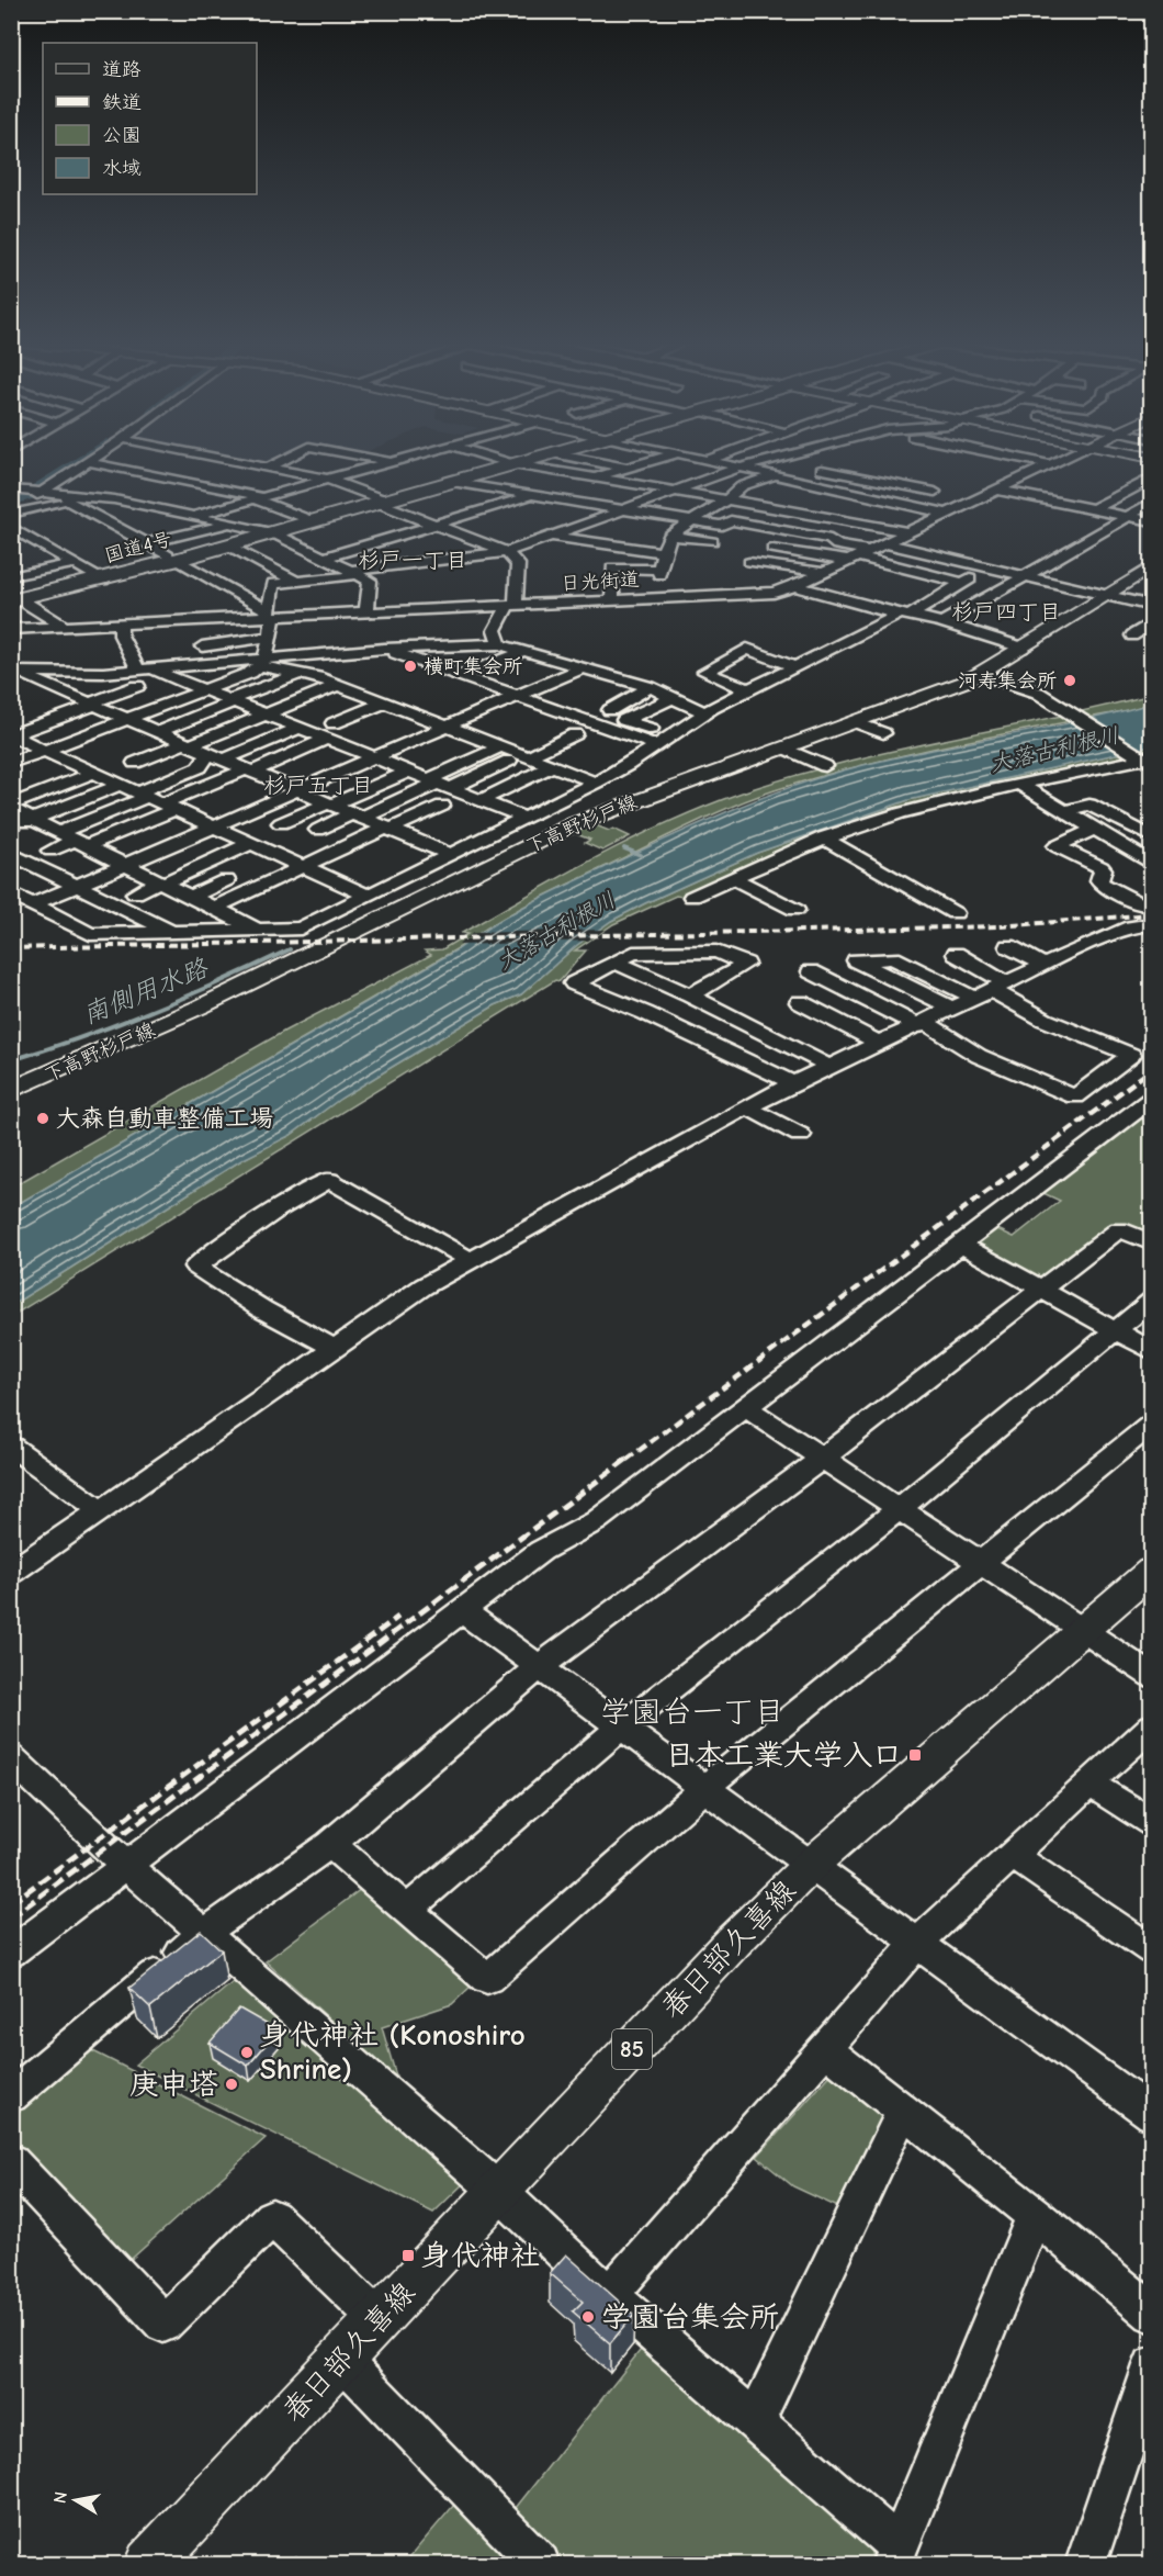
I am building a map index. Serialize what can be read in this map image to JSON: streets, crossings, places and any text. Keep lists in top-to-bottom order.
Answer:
{
  "streets": {
    "highway": ["国道4号"],
    "main road": ["下高野杉戸線", "春日部久喜線", "85"],
    "street": ["日光街道"]
  },
  "districts": [
    "杉戸一丁目",
    "杉戸四丁目",
    "杉戸五丁目",
    "学園台一丁目"
  ],
  "water": ["大落古利根川", "南側用水路"],
  "places": {
    "other": [
      "横町集会所",
      "河寿集会所",
      "大森自動車整備工場",
      "身代神社 (Konoshiro Shrine)",
      "庚申塔",
      "学園台集会所"
    ],
    "transit": ["日本工業大学入口", "身代神社"]
  },
  "legend": [
    "道路",
    "鉄道",
    "公園",
    "水域"
  ],
  "north": "left"
}
